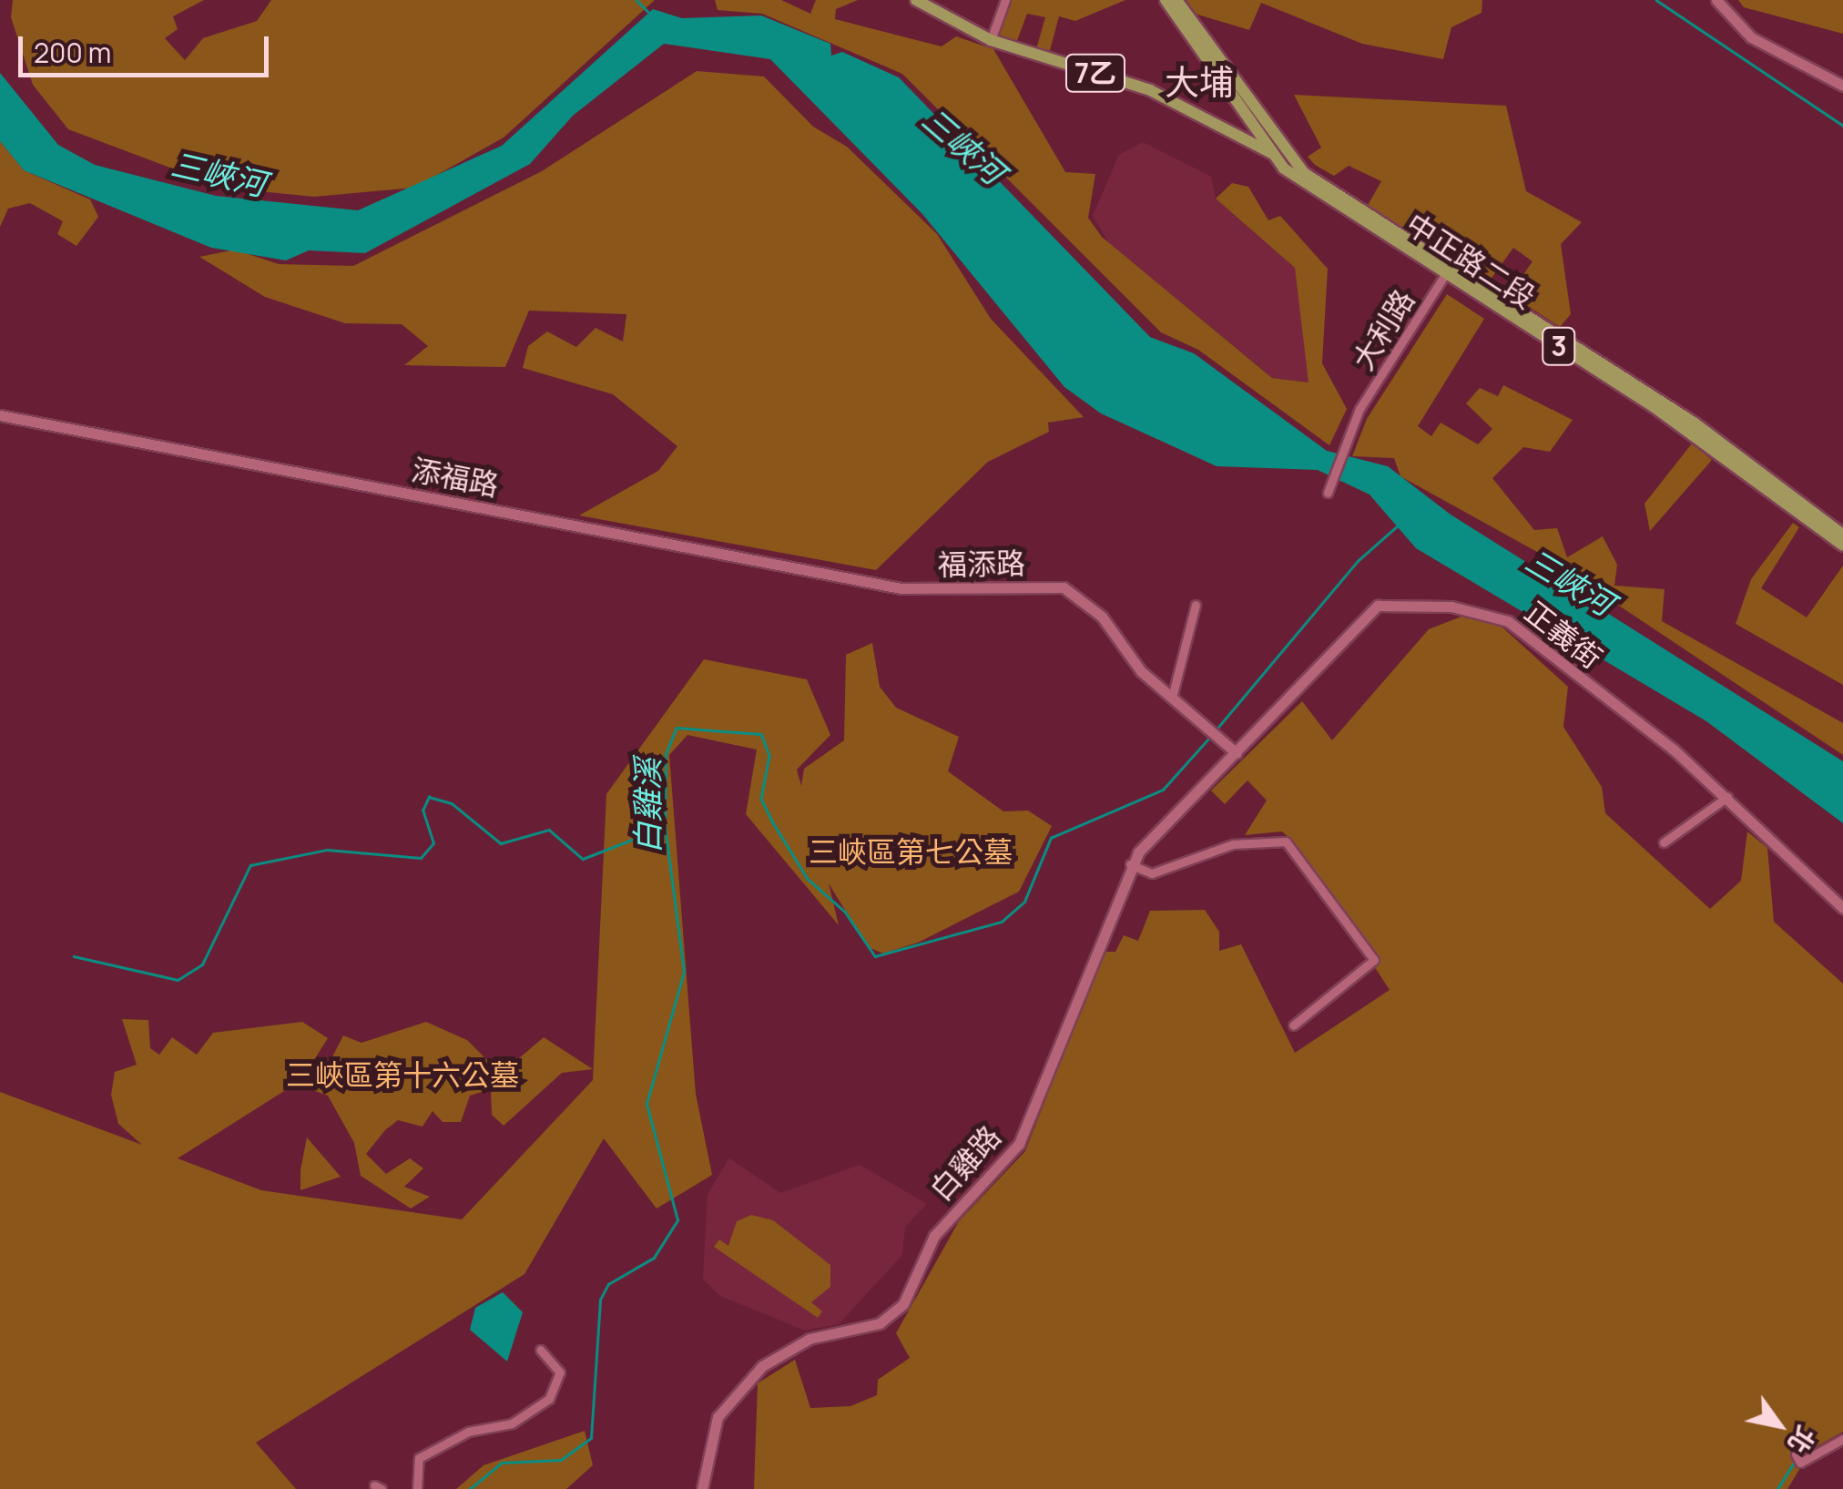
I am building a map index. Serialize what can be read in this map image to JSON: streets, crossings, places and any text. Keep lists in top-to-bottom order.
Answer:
{
  "streets": {
    "main road": ["7乙", "中正路二段", "3"],
    "street": [
      "大利路",
      "添福路",
      "福添路",
      "正義街",
      "白雞路"
    ]
  },
  "crossings": [
    ["7乙", "中正路二段"],
    ["中正路二段", "大利路"],
    ["添福路", "福添路"],
    ["正義街", "白雞路"]
  ],
  "districts": ["大埔"],
  "water": ["三峽河", "白雞溪"],
  "parks": ["三峽區第七公墓", "三峽區第十六公墓"],
  "scale_bar": "200 m",
  "north": "bottom right"
}
